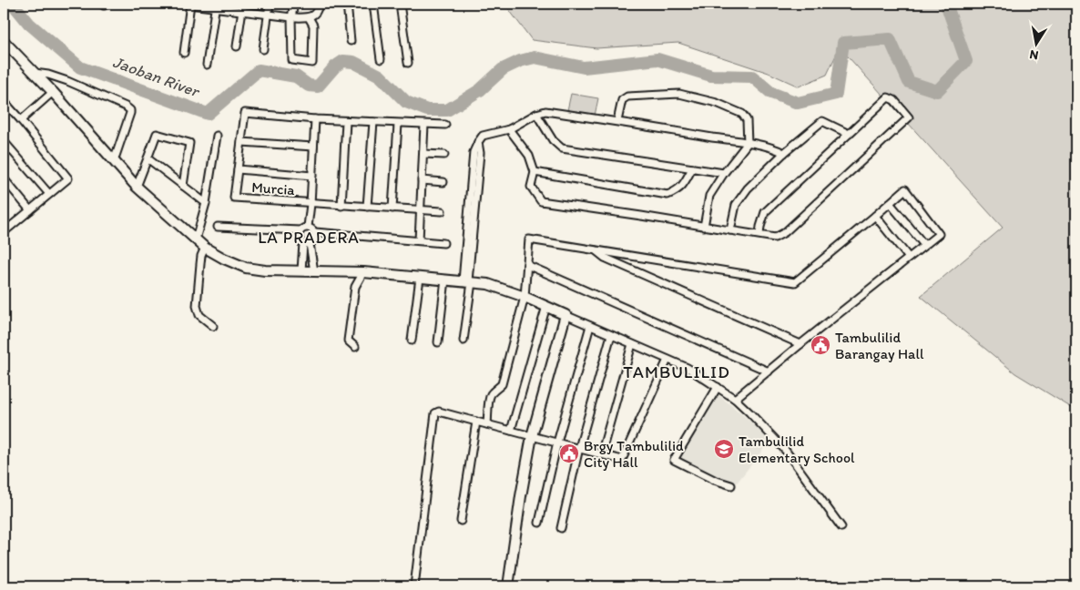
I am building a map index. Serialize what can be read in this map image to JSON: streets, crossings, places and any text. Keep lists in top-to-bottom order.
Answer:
{
  "streets": {
    "street": ["Murcia"]
  },
  "districts": ["LA PRADERA", "TAMBULILID"],
  "water": ["Jaoban River"],
  "places": {
    "public building": ["Tambulilid Barangay Hall", "Brgy Tambulilid City Hall"],
    "school or university": ["Tambulilid Elementary School"]
  },
  "north": "bottom"
}
